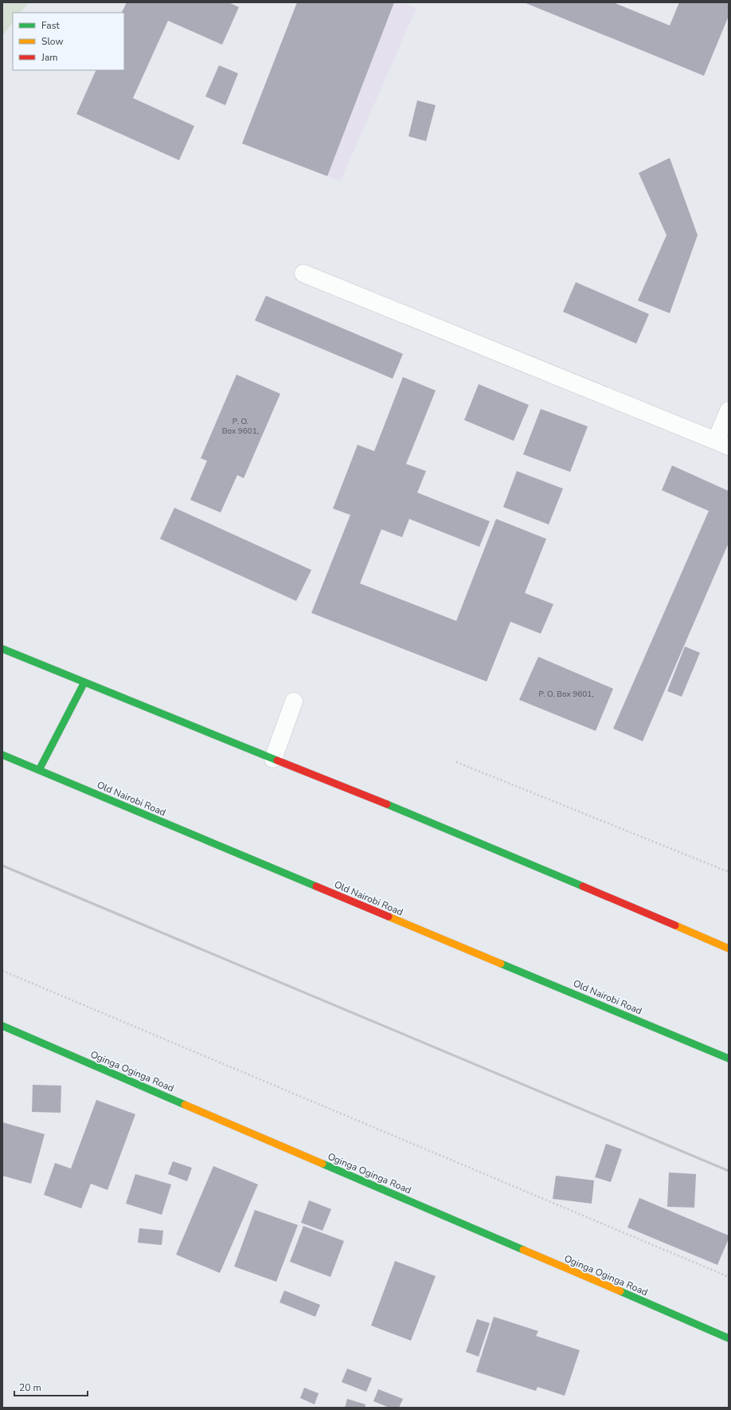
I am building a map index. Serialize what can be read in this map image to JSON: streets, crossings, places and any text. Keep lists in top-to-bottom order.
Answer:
{
  "streets": {
    "main road": ["Old Nairobi Road", "Oginga Oginga Road"]
  },
  "house_numbers": ["P. O. Box 9601,", "P. O. Box 9601,"],
  "legend": ["Fast", "Slow", "Jam"],
  "scale_bar": "20 m"
}
